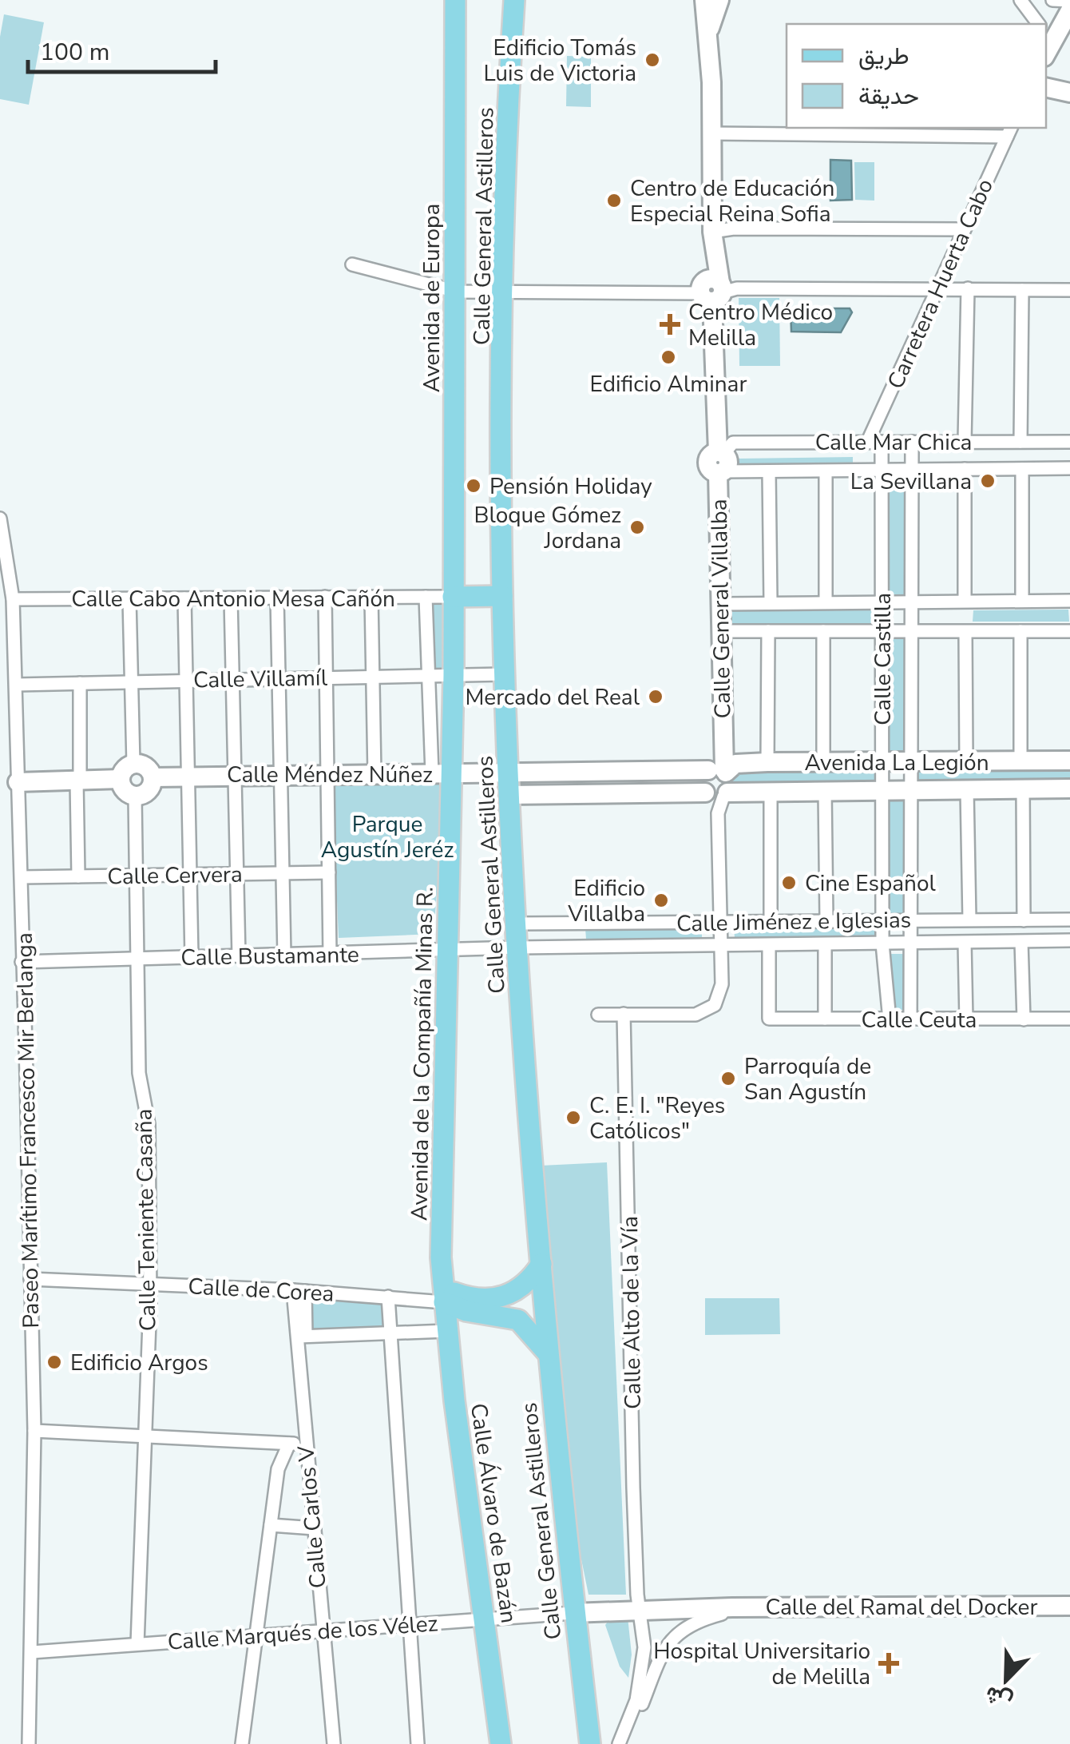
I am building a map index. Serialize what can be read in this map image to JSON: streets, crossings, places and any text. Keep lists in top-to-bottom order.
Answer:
{
  "streets": {
    "main road": [
      "Calle General Astilleros",
      "Avenida de Europa",
      "Avenida de la Compañía Minas R.",
      "Calle Álvaro de Bazán"
    ],
    "street": [
      "Carretera Huerta Cabo",
      "Calle Mar Chica",
      "Calle Cabo Antonio Mesa Cañón",
      "Calle General Villalba",
      "Calle Castilla",
      "Calle Villamíl",
      "Avenida La Legión",
      "Calle Méndez Núñez",
      "Calle Cervera",
      "Calle Jiménez e Iglesias",
      "Calle Bustamante",
      "Calle Ceuta",
      "Paseo Marítimo Francesco Mir Berlanga",
      "Calle Teniente Casaña",
      "Calle de Corea",
      "Calle Alto de la Vía",
      "Calle Carlos V",
      "Calle del Ramal del Docker",
      "Calle Marqués de los Vélez"
    ]
  },
  "crossings": [
    ["Calle General Astilleros", "Calle Villamíl"],
    ["Calle General Astilleros", "Avenida La Legión"],
    ["Calle General Astilleros", "Calle Méndez Núñez"],
    ["Calle General Astilleros", "Calle Jiménez e Iglesias"],
    ["Calle General Astilleros", "Calle Bustamante"],
    ["Calle General Astilleros", "Calle del Ramal del Docker"],
    ["Calle General Astilleros", "Calle Marqués de los Vélez"],
    ["Carretera Huerta Cabo", "Calle Mar Chica"],
    ["Avenida de Europa", "Calle Cabo Antonio Mesa Cañón"],
    ["Avenida de Europa", "Calle Villamíl"],
    ["Avenida de Europa", "Avenida de la Compañía Minas R."],
    ["Calle Mar Chica", "Calle General Villalba"],
    ["Calle Mar Chica", "Calle Castilla"],
    ["Calle Cabo Antonio Mesa Cañón", "Paseo Marítimo Francesco Mir Berlanga"],
    ["Calle General Villalba", "Avenida La Legión"],
    ["Calle Castilla", "Avenida La Legión"],
    ["Calle Castilla", "Calle Jiménez e Iglesias"],
    ["Calle Castilla", "Calle Ceuta"],
    ["Calle Villamíl", "Avenida de la Compañía Minas R."],
    ["Calle Villamíl", "Paseo Marítimo Francesco Mir Berlanga"],
    ["Avenida La Legión", "Calle Méndez Núñez"],
    ["Calle Méndez Núñez", "Avenida de la Compañía Minas R."],
    ["Calle Méndez Núñez", "Calle Teniente Casaña"],
    ["Calle Cervera", "Paseo Marítimo Francesco Mir Berlanga"],
    ["Calle Cervera", "Calle Teniente Casaña"],
    ["Calle Jiménez e Iglesias", "Calle Bustamante"],
    ["Calle Jiménez e Iglesias", "Calle Ceuta"],
    ["Calle Bustamante", "Avenida de la Compañía Minas R."],
    ["Calle Bustamante", "Paseo Marítimo Francesco Mir Berlanga"],
    ["Calle Bustamante", "Calle Teniente Casaña"],
    ["Avenida de la Compañía Minas R.", "Calle de Corea"],
    ["Avenida de la Compañía Minas R.", "Calle Álvaro de Bazán"],
    ["Paseo Marítimo Francesco Mir Berlanga", "Calle de Corea"],
    ["Paseo Marítimo Francesco Mir Berlanga", "Calle Marqués de los Vélez"],
    ["Calle Teniente Casaña", "Calle de Corea"],
    ["Calle Teniente Casaña", "Calle Marqués de los Vélez"],
    ["Calle de Corea", "Calle Álvaro de Bazán"],
    ["Calle de Corea", "Calle Carlos V"],
    ["Calle Alto de la Vía", "Calle del Ramal del Docker"],
    ["Calle Álvaro de Bazán", "Calle Marqués de los Vélez"],
    ["Calle Carlos V", "Calle Marqués de los Vélez"],
    ["Calle del Ramal del Docker", "Calle Marqués de los Vélez"]
  ],
  "parks": ["Parque Agustín Jeréz"],
  "places": {
    "other": [
      "Edificio Tomás Luis de Victoria",
      "Centro de Educación Especial Reina Sofia",
      "Edificio Alminar",
      "La Sevillana",
      "Pensión Holiday",
      "Bloque Gómez Jordana",
      "Mercado del Real",
      "Cine Español",
      "Edificio Villalba",
      "Parroquía de San Agustín",
      "C. E. I. \"Reyes Católicos\"",
      "Edificio Argos"
    ],
    "health": ["Centro Médico Melilla", "Hospital Universitario de Melilla"]
  },
  "legend": ["طريق", "حديقة"],
  "scale_bar": "100 m",
  "north": "bottom left"
}
